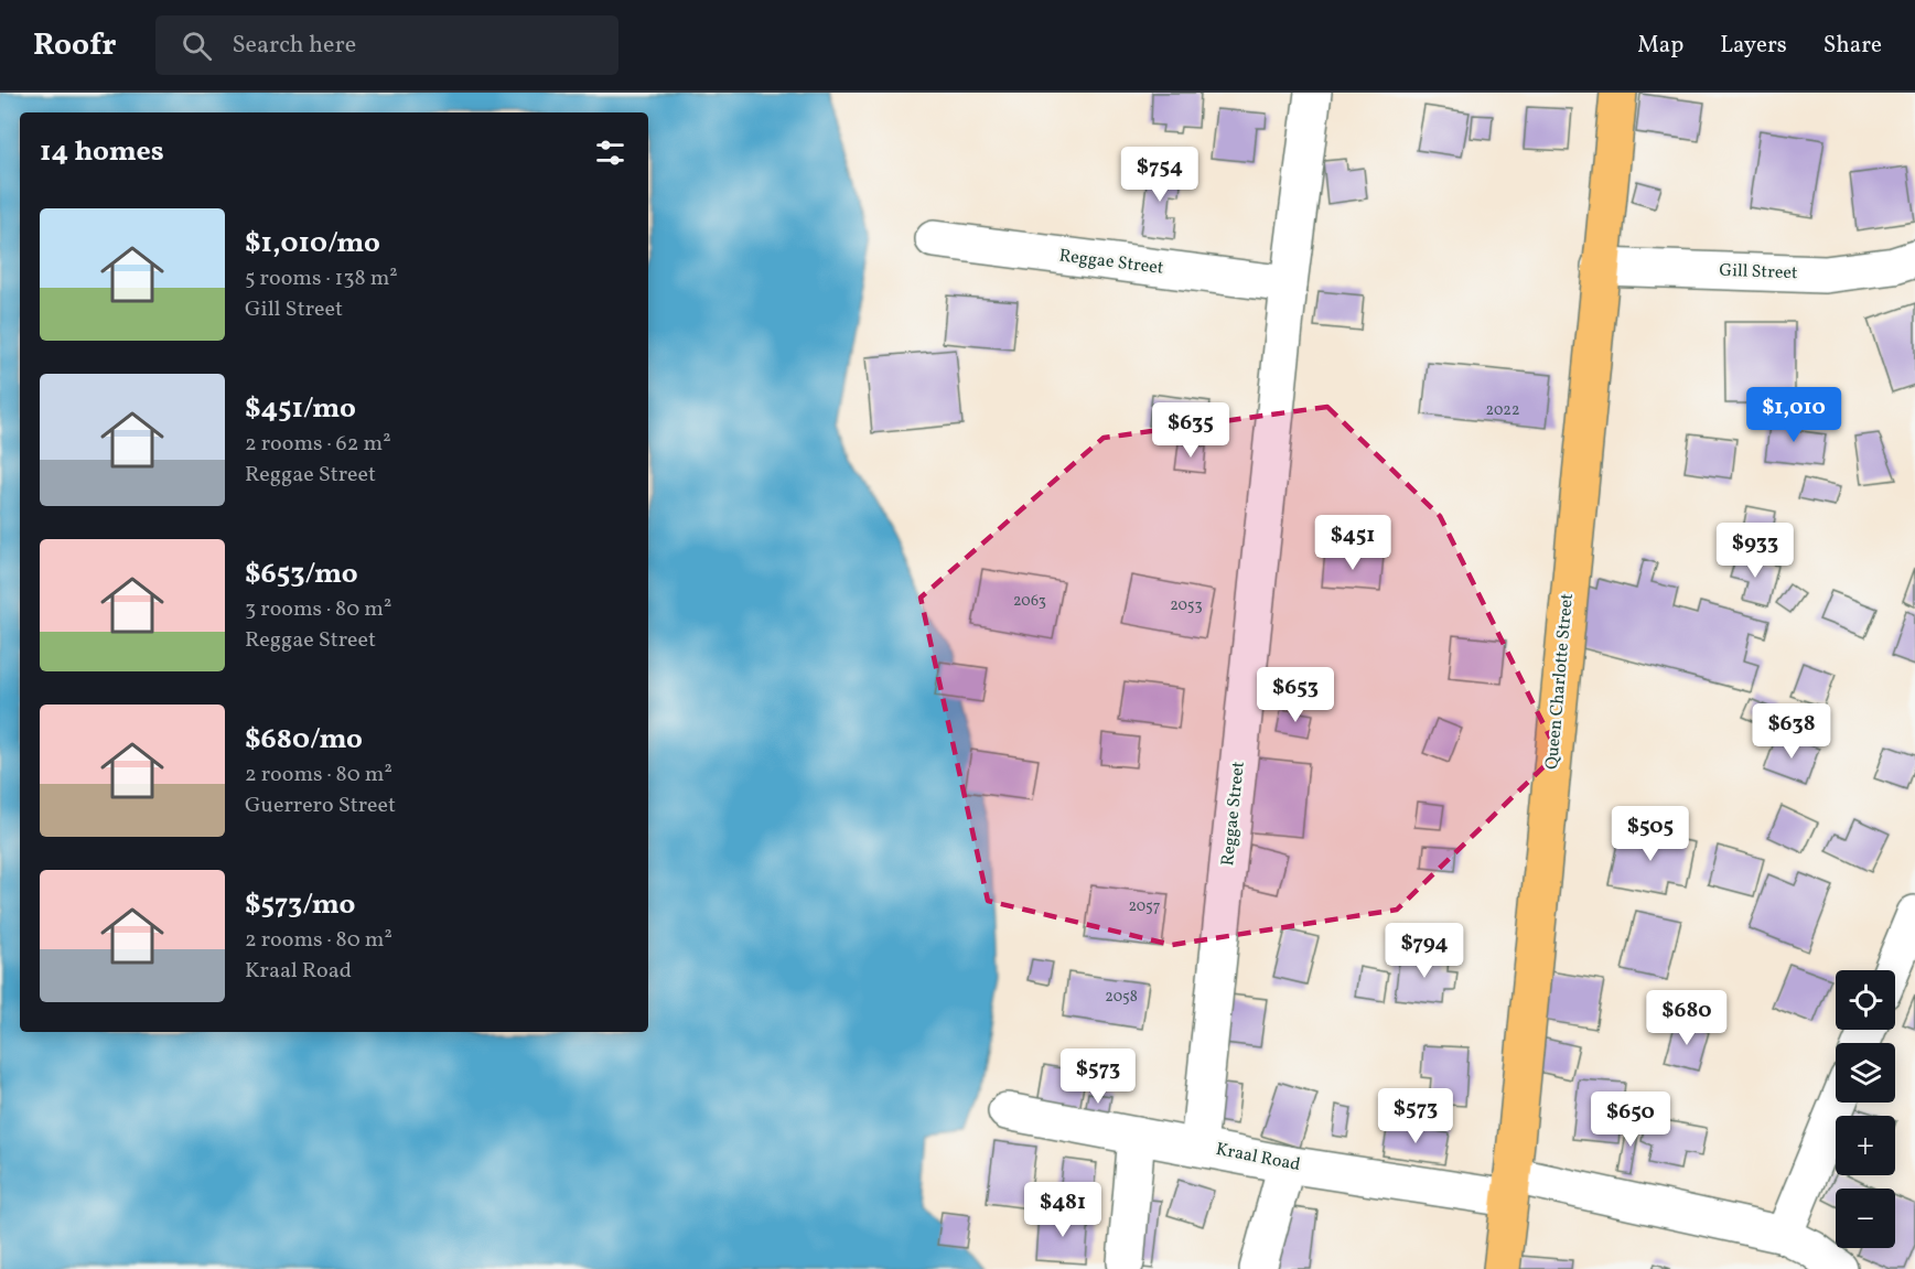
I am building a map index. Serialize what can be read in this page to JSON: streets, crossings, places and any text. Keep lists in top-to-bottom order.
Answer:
{
  "streets": {
    "main road": ["Queen Charlotte Street"],
    "street": ["Reggae Street", "Gill Street", "Kraal Road"]
  },
  "crossings": [
    ["Reggae Street", "Kraal Road"],
    ["Gill Street", "Queen Charlotte Street"],
    ["Queen Charlotte Street", "Kraal Road"]
  ],
  "house_numbers": [
    "2022",
    "2063",
    "2053",
    "2057",
    "2058"
  ],
  "page": {
    "header": "Roofr",
    "search": "Search here",
    "nav": ["Map", "Layers", "Share"],
    "heading": "14 homes",
    "price": [
      "$754",
      "$1,010",
      "$635",
      "$451",
      "$933",
      "$653",
      "$638",
      "$505",
      "$794",
      "$680",
      "$573",
      "$573",
      "$650",
      "$481"
    ],
    "list": [
      {
        "name": "$1,010/mo",
        "note": "5 rooms · 138 m² · Gill Street"
      },
      {
        "name": "$451/mo",
        "note": "2 rooms · 62 m² · Reggae Street"
      },
      {
        "name": "$653/mo",
        "note": "3 rooms · 80 m² · Reggae Street"
      },
      {
        "name": "$680/mo",
        "note": "2 rooms · 80 m² · Guerrero Street"
      },
      {
        "name": "$573/mo",
        "note": "2 rooms · 80 m² · Kraal Road"
      }
    ],
    "map_buttons": ["+", "−"]
  }
}
